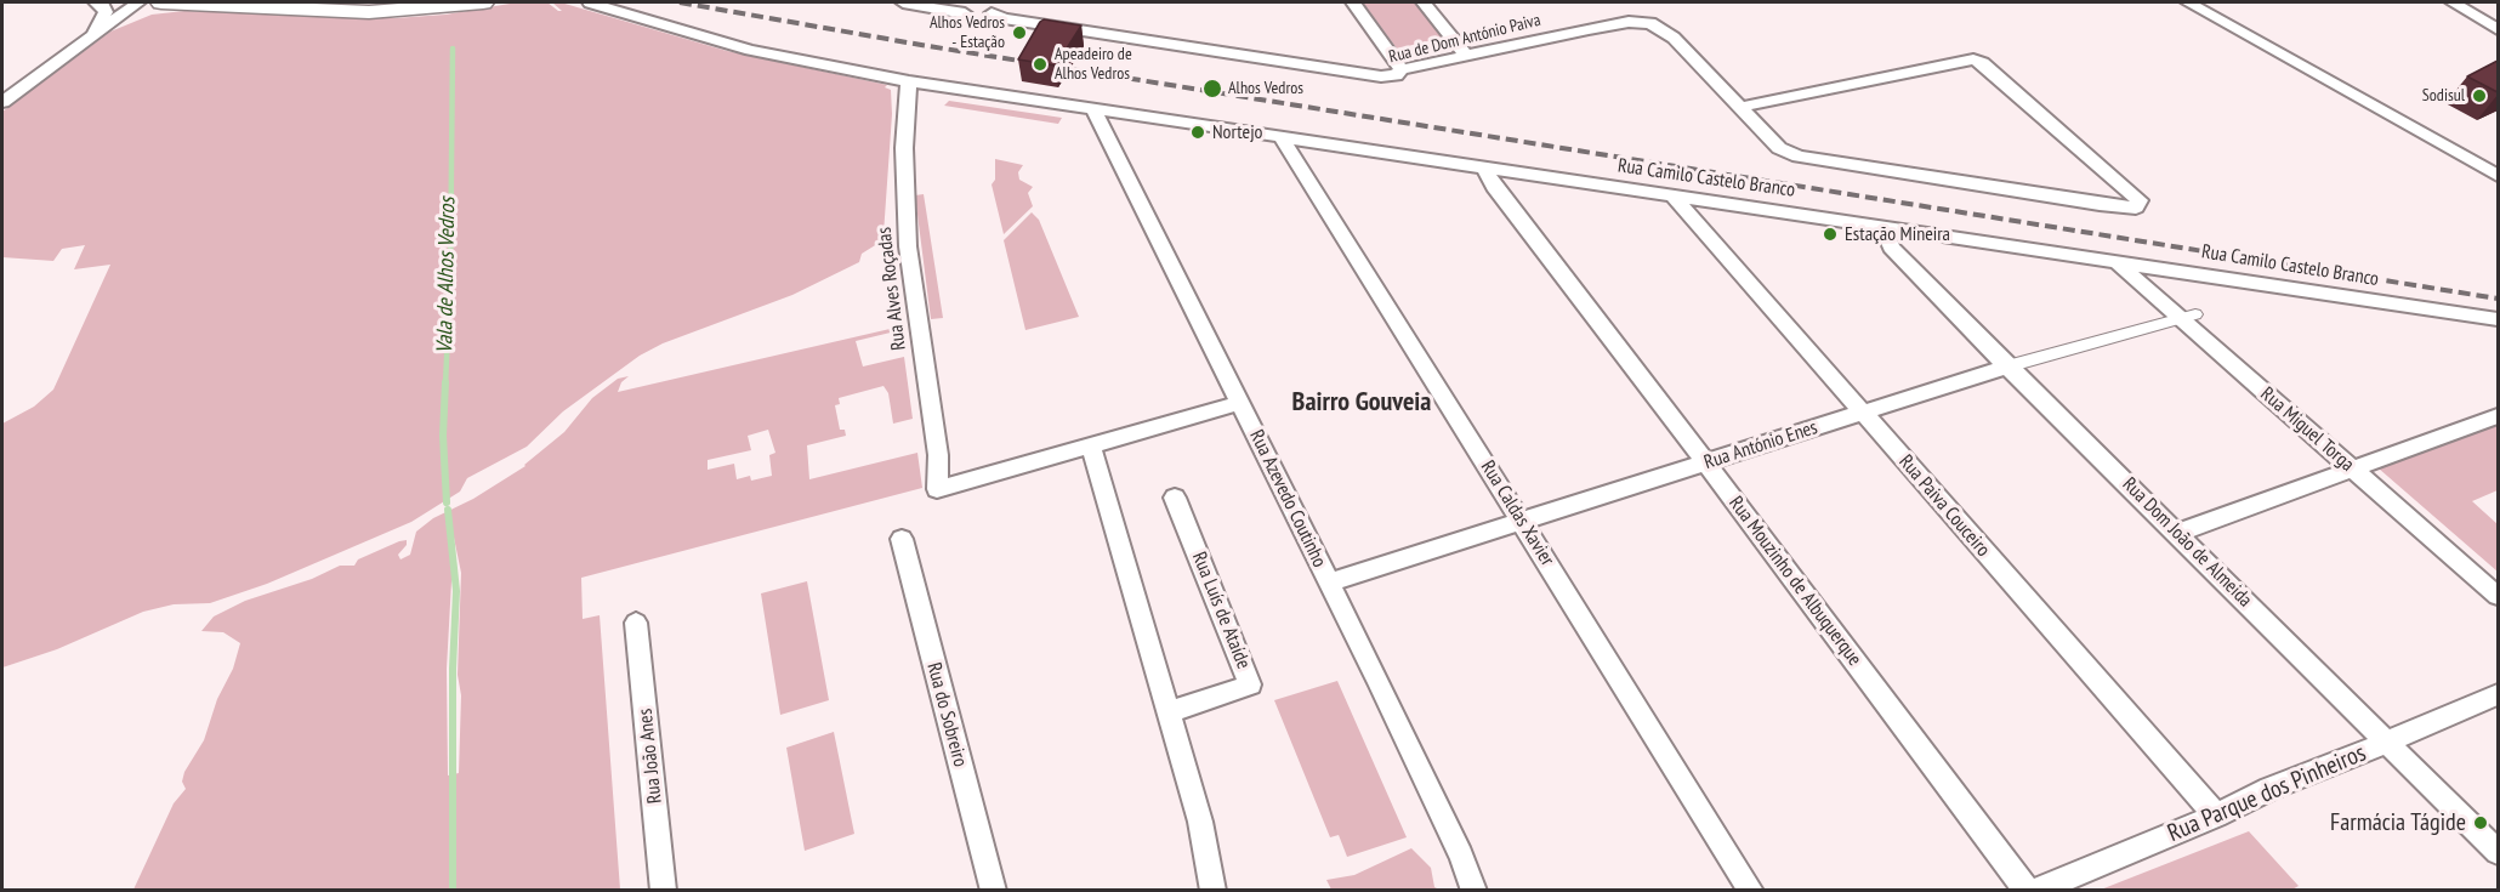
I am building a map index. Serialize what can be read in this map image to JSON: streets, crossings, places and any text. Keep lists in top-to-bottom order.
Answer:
{
  "streets": {
    "street": [
      "Rua de Dom António Paiva",
      "Rua Camilo Castelo Branco",
      "Rua Alves Roçadas",
      "Rua Miguel Torga",
      "Rua António Enes",
      "Rua Azevedo Coutinho",
      "Rua Paiva Couceiro",
      "Rua Caldas Xavier",
      "Rua Dom João de Almeida",
      "Rua Mouzinho de Albuquerque",
      "Rua Luís de Ataíde",
      "Rua do Sobreiro",
      "Rua João Anes",
      "Rua Parque dos Pinheiros"
    ]
  },
  "crossings": [
    ["Rua Camilo Castelo Branco", "Rua Alves Roçadas"],
    ["Rua Camilo Castelo Branco", "Rua Miguel Torga"],
    ["Rua Camilo Castelo Branco", "Rua Azevedo Coutinho"],
    ["Rua Camilo Castelo Branco", "Rua Paiva Couceiro"],
    ["Rua Camilo Castelo Branco", "Rua Caldas Xavier"],
    ["Rua Camilo Castelo Branco", "Rua Dom João de Almeida"],
    ["Rua Camilo Castelo Branco", "Rua Mouzinho de Albuquerque"],
    ["Rua Miguel Torga", "Rua António Enes"],
    ["Rua António Enes", "Rua Azevedo Coutinho"],
    ["Rua António Enes", "Rua Paiva Couceiro"],
    ["Rua António Enes", "Rua Caldas Xavier"],
    ["Rua António Enes", "Rua Dom João de Almeida"],
    ["Rua António Enes", "Rua Mouzinho de Albuquerque"],
    ["Rua Paiva Couceiro", "Rua Parque dos Pinheiros"],
    ["Rua Dom João de Almeida", "Rua Parque dos Pinheiros"]
  ],
  "districts": ["Bairro Gouveia"],
  "water": ["Vala de Alhos Vedros"],
  "places": [
    "Alhos Vedros - Estação",
    "Apeadeiro de Alhos Vedros",
    "Alhos Vedros",
    "Sodisul",
    "Nortejo",
    "Estação Mineira",
    "Farmácia Tágide"
  ]
}
